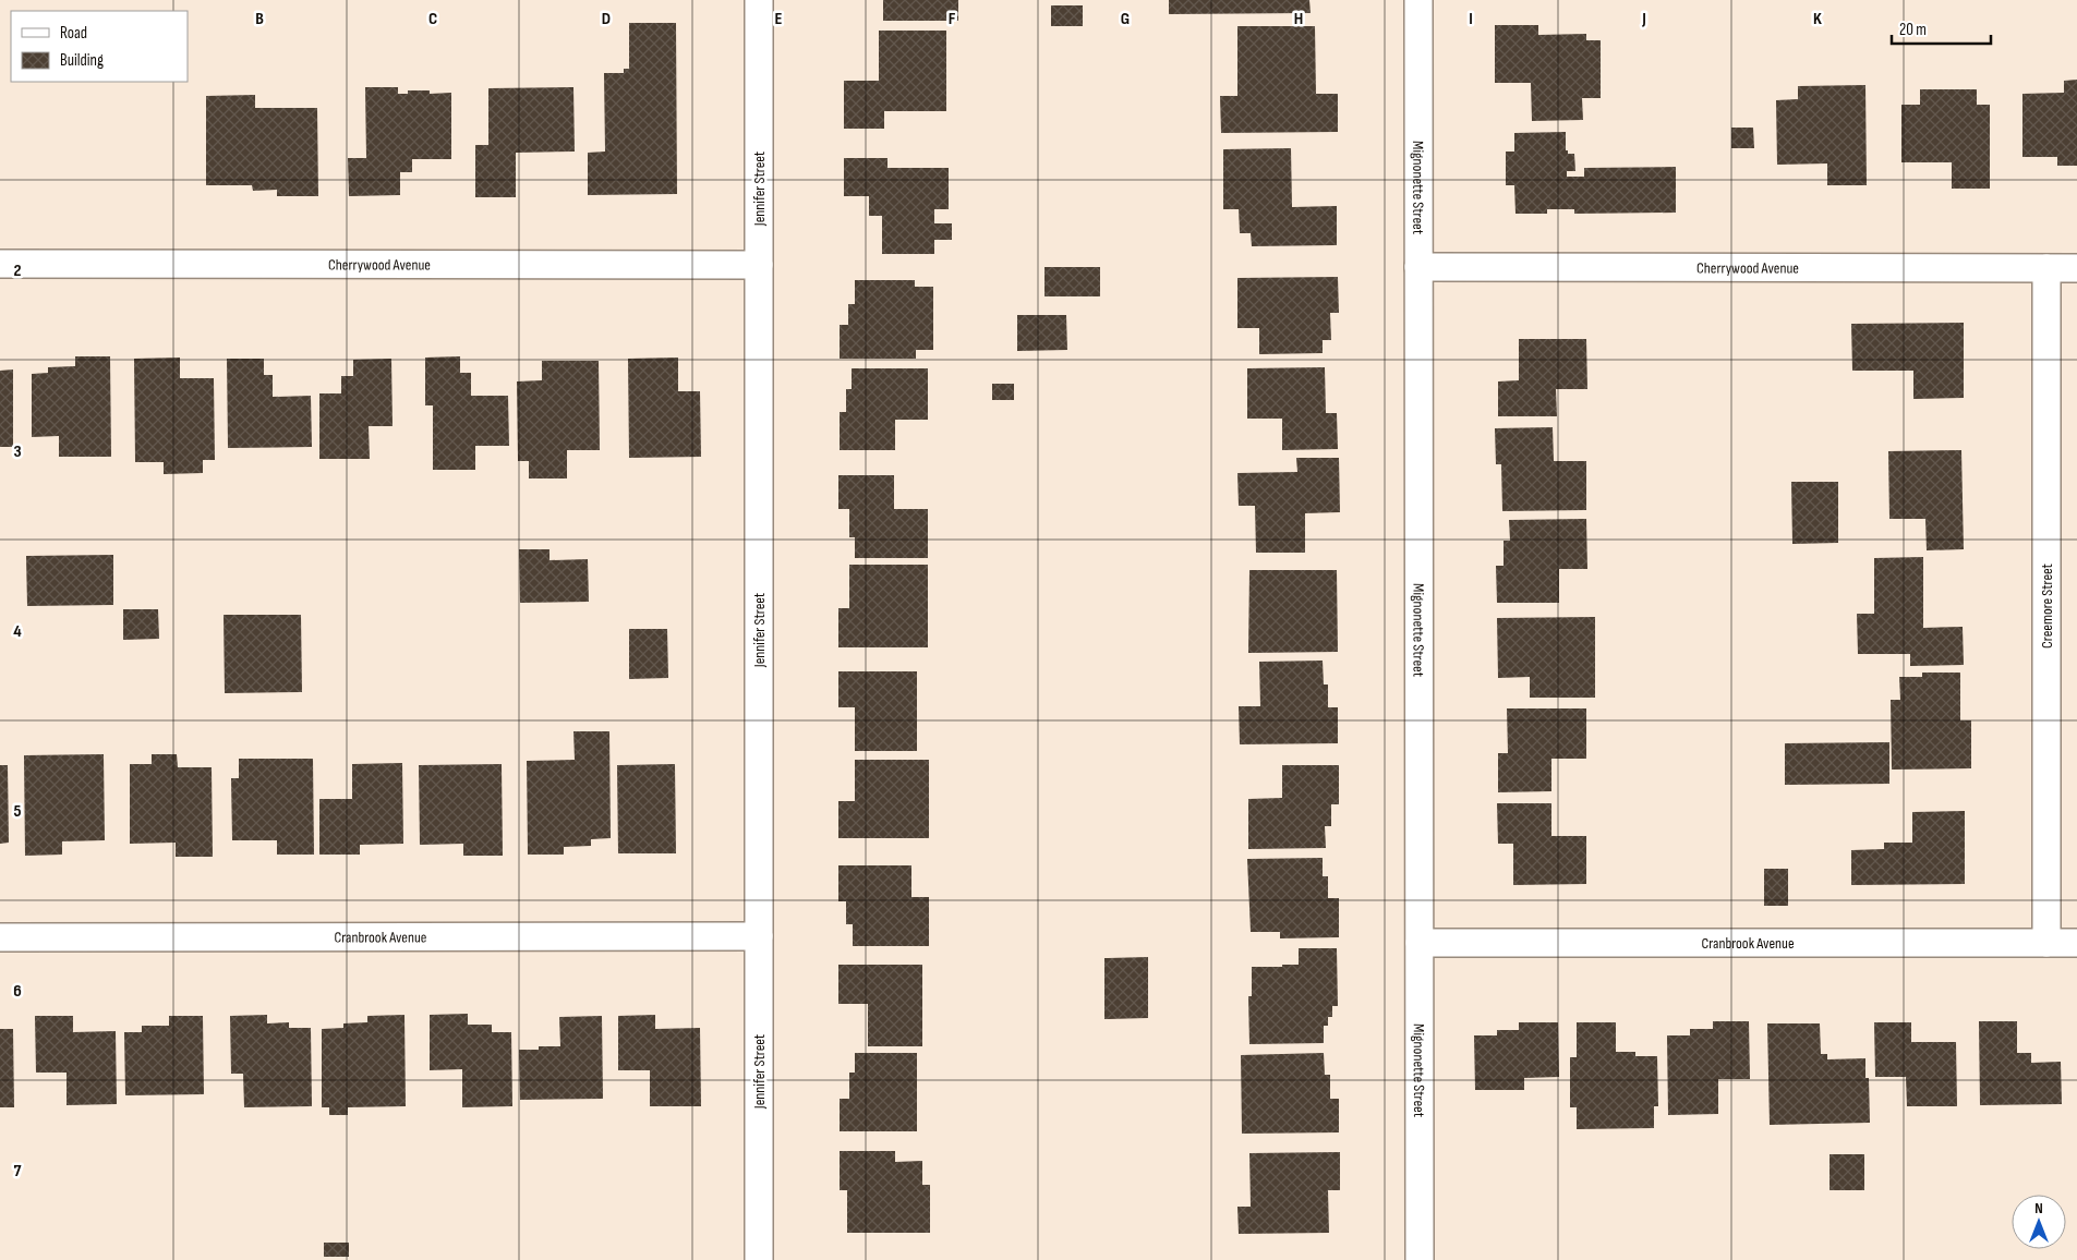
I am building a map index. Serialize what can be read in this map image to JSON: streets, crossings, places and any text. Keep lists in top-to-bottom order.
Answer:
{
  "streets": {
    "street": [
      "Jennifer Street",
      "Mignonette Street",
      "Cherrywood Avenue",
      "Creemore Street",
      "Cranbrook Avenue"
    ]
  },
  "crossings": [
    ["Jennifer Street", "Cherrywood Avenue"],
    ["Jennifer Street", "Cranbrook Avenue"],
    ["Mignonette Street", "Cherrywood Avenue"],
    ["Mignonette Street", "Cranbrook Avenue"],
    ["Cherrywood Avenue", "Creemore Street"],
    ["Creemore Street", "Cranbrook Avenue"]
  ],
  "legend": ["Road", "Building"],
  "scale_bar": "20 m",
  "north": "top",
  "grid": {
    "columns": [
      "B",
      "C",
      "D",
      "E",
      "F",
      "G",
      "H",
      "I",
      "J",
      "K"
    ],
    "rows": [
      "2",
      "3",
      "4",
      "5",
      "6",
      "7"
    ]
  }
}
